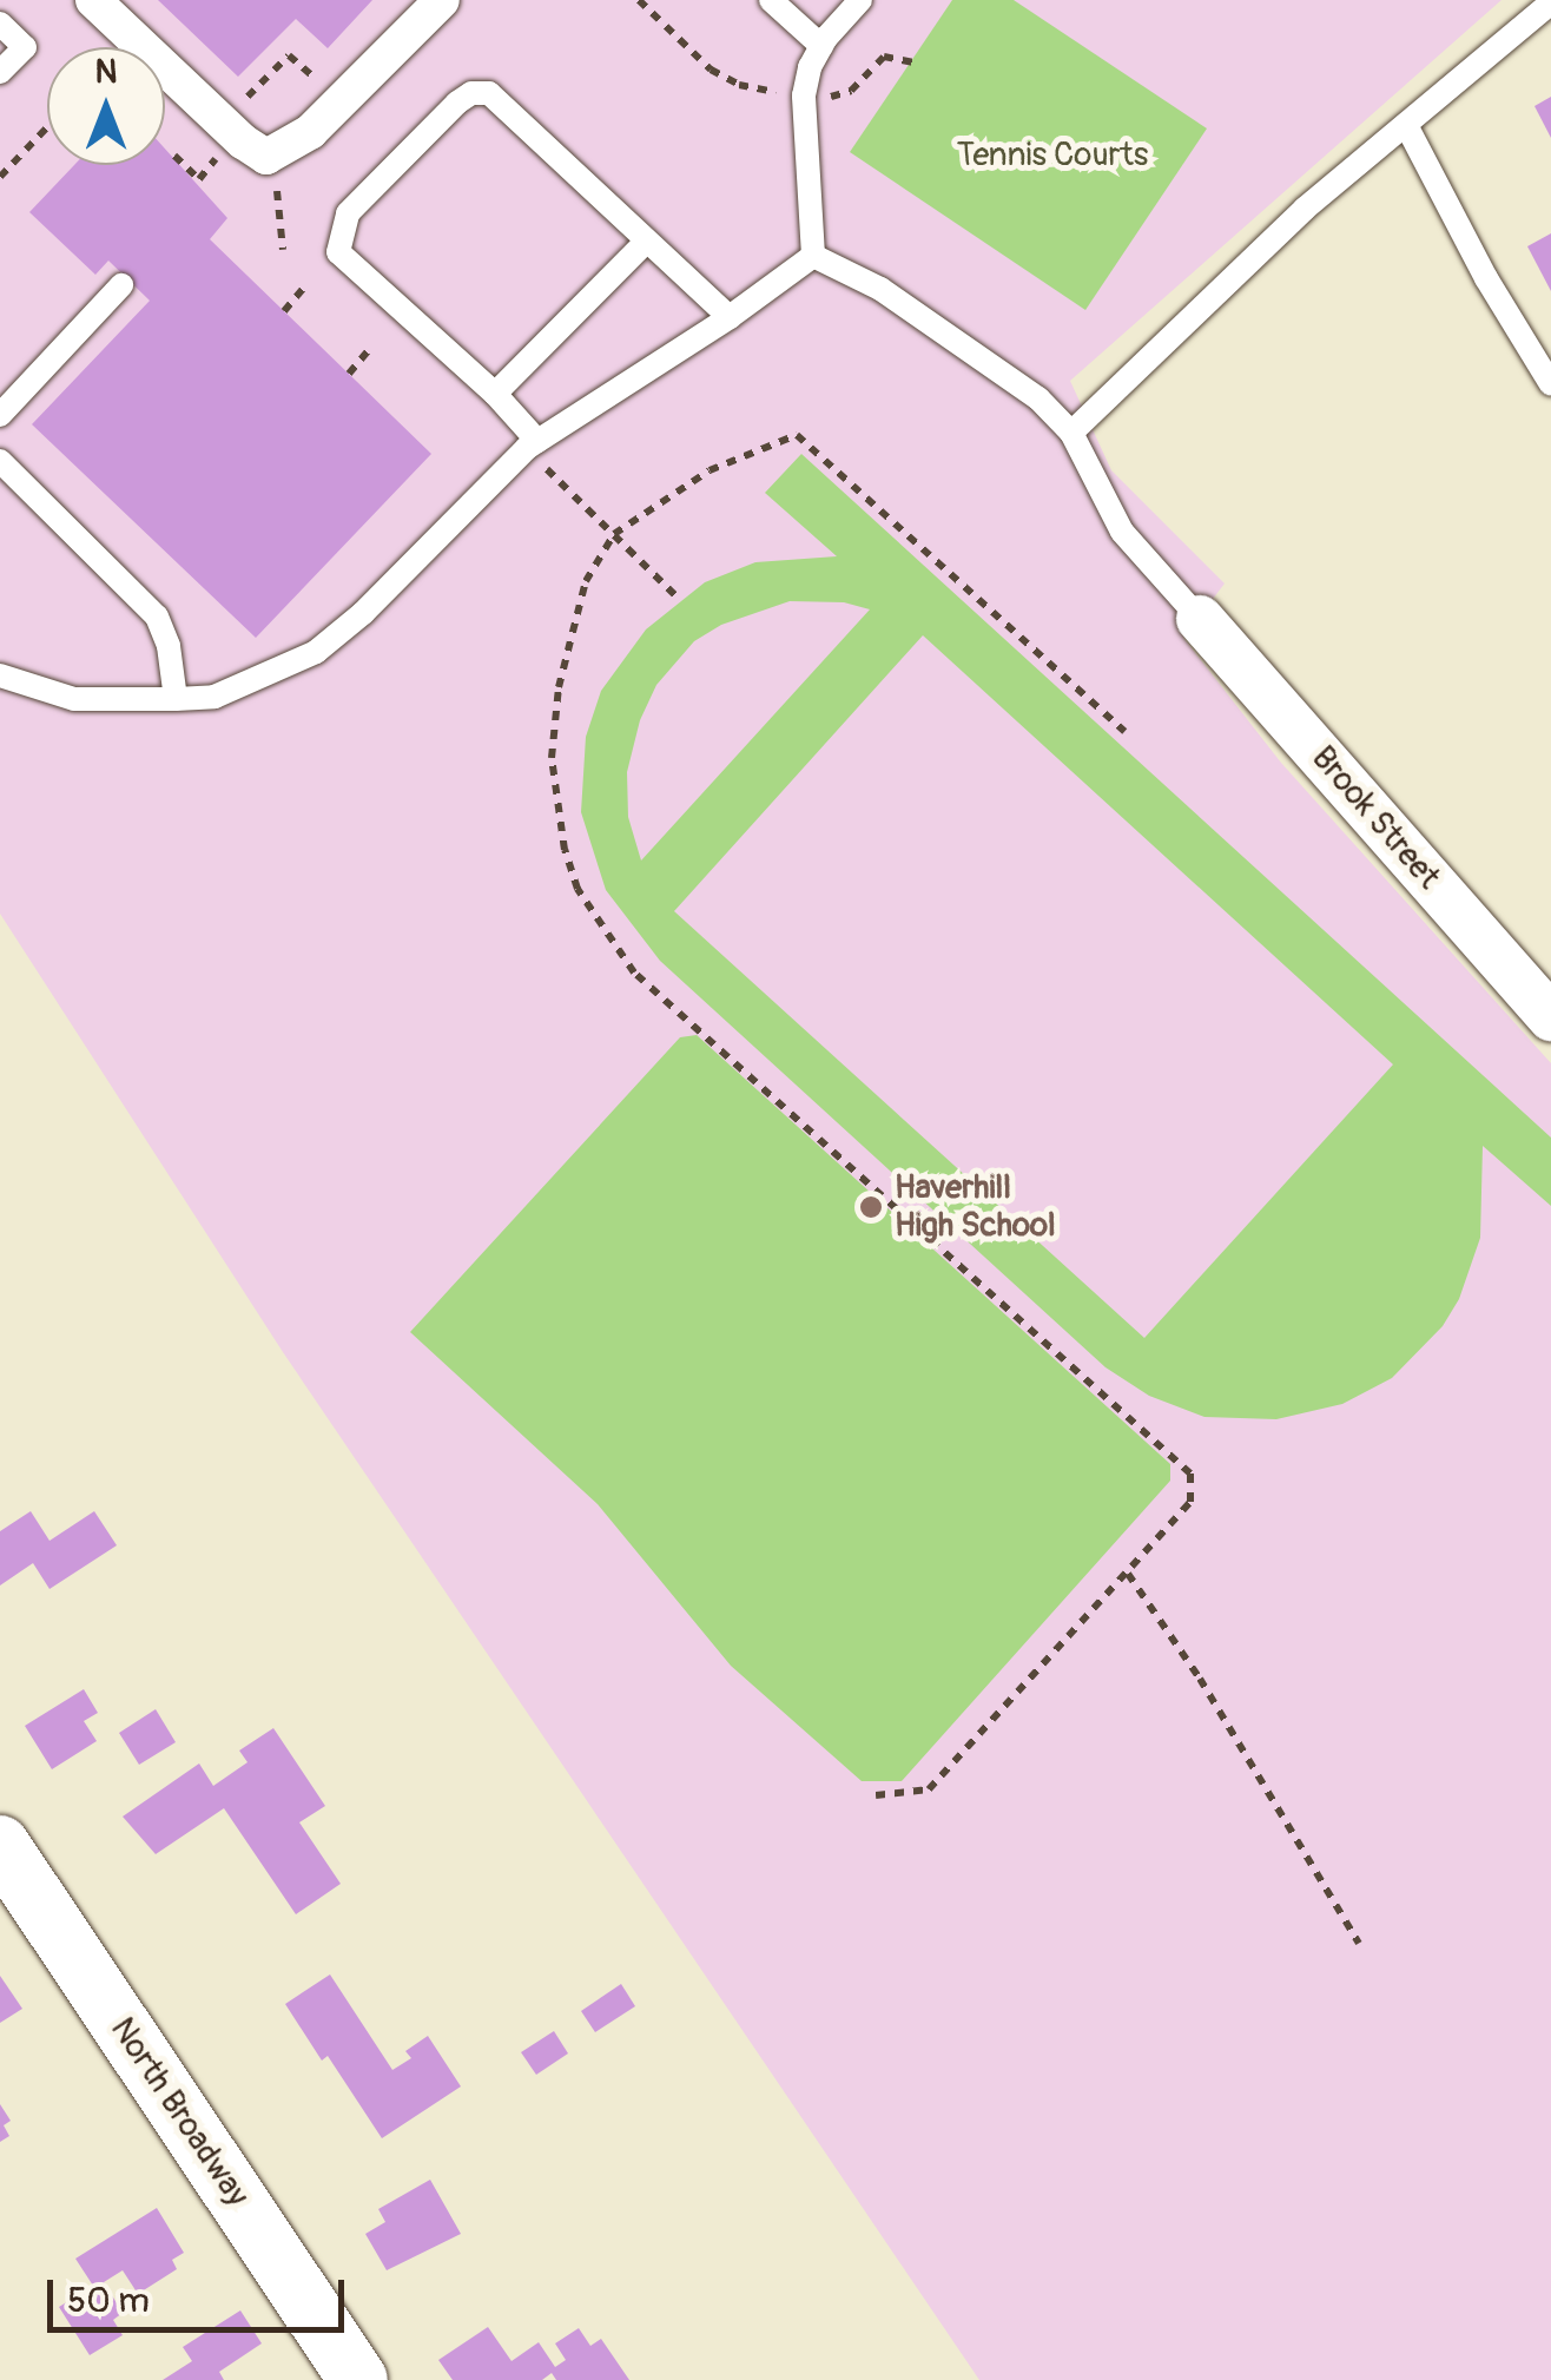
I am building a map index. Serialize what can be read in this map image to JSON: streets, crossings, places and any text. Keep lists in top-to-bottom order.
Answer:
{
  "streets": {
    "street": ["Brook Street", "North Broadway"]
  },
  "parks": ["Tennis Courts"],
  "places": ["Haverhill High School"],
  "scale_bar": "50 m",
  "north": "top"
}
